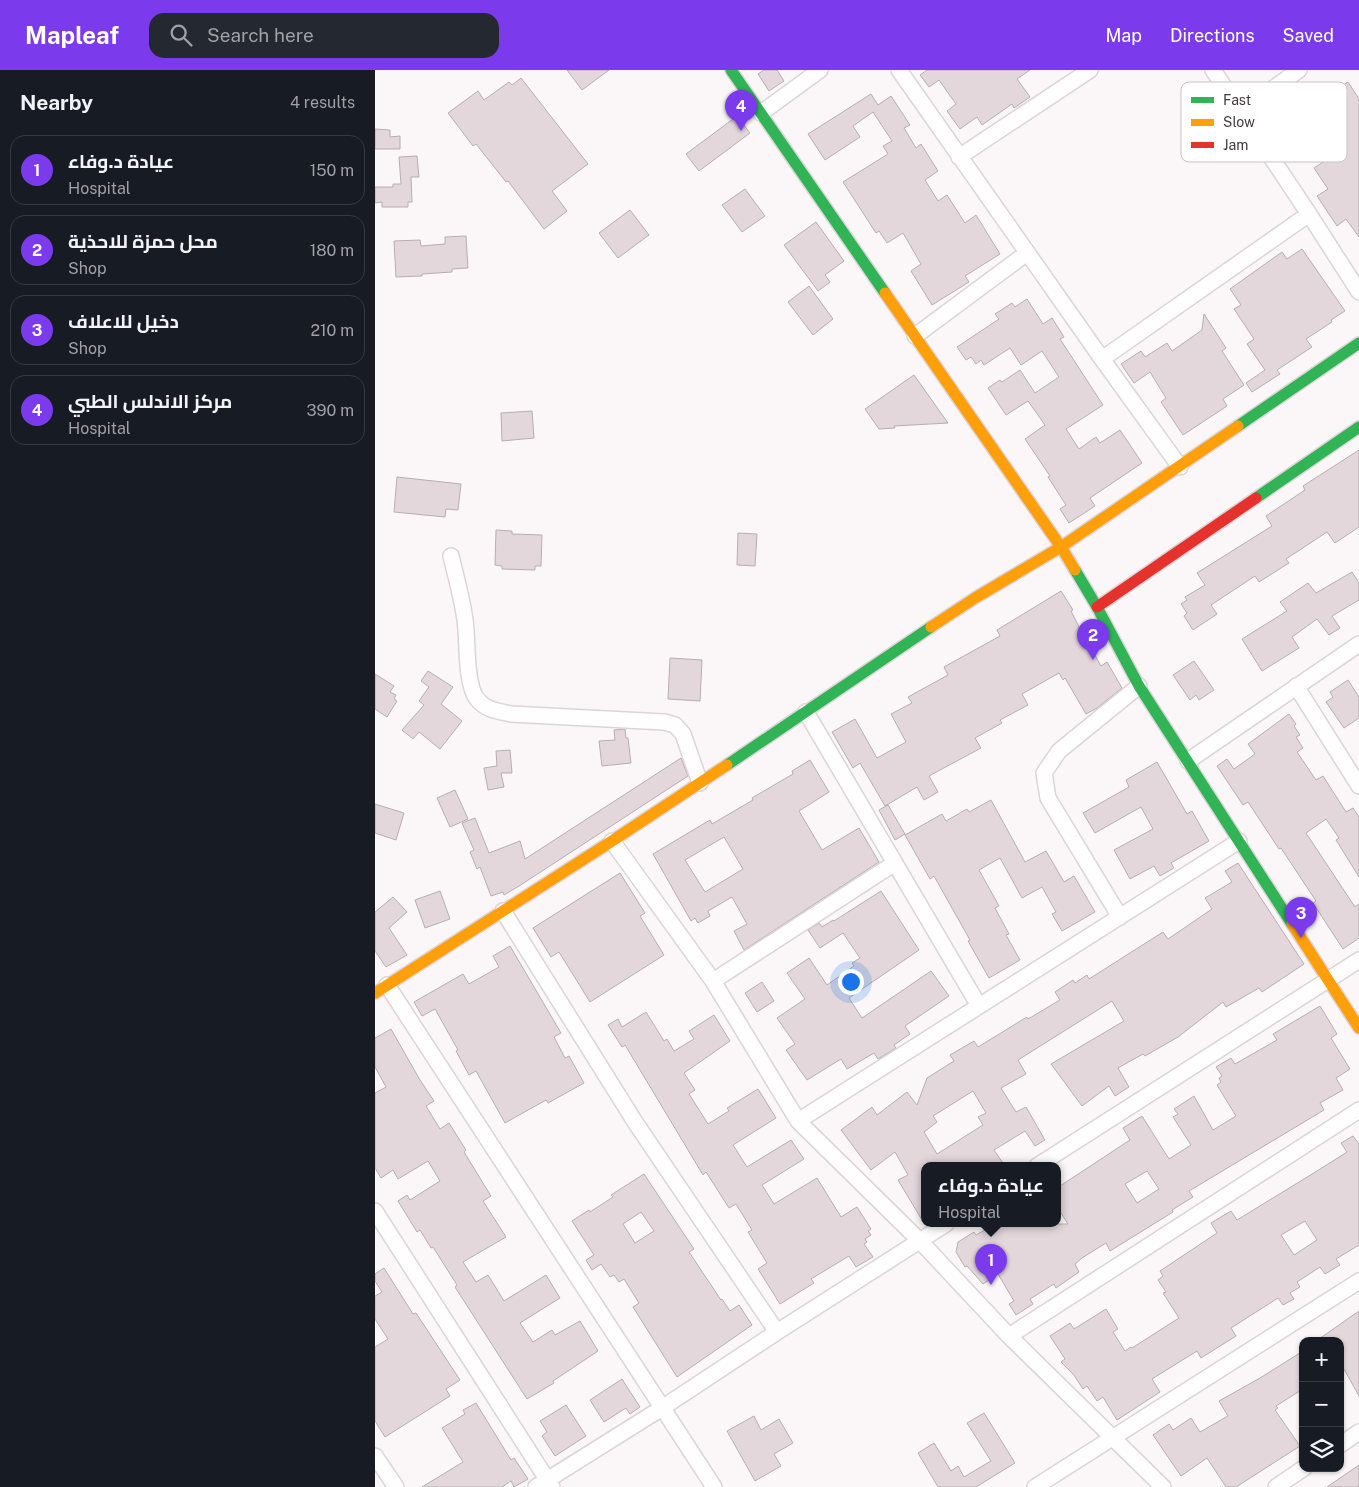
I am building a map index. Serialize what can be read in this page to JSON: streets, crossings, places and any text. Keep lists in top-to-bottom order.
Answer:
{
  "legend": ["Fast", "Slow", "Jam"],
  "page": {
    "header": "Mapleaf",
    "search": "Search here",
    "nav": ["Map", "Directions", "Saved"],
    "heading": ["Nearby", "4 results"],
    "pins": [
      "4",
      "2",
      "3",
      "1"
    ],
    "list": [
      {
        "mark": "1",
        "name": "عيادة د.وفاء",
        "note": "Hospital",
        "value": "150 m"
      },
      {
        "mark": "2",
        "name": "محل حمزة للاحذية",
        "note": "Shop",
        "value": "180 m"
      },
      {
        "mark": "3",
        "name": "دخيل للاعلاف",
        "note": "Shop",
        "value": "210 m"
      },
      {
        "mark": "4",
        "name": "مركز الاندلس الطبي",
        "note": "Hospital",
        "value": "390 m"
      }
    ],
    "popup": ["عيادة د.وفاء", "Hospital"],
    "map_buttons": ["+", "−"]
  }
}
